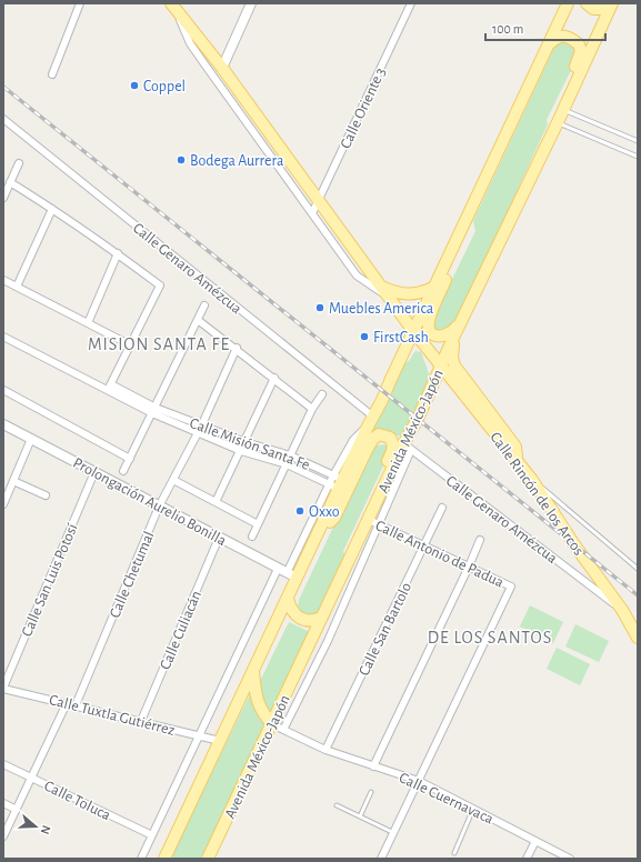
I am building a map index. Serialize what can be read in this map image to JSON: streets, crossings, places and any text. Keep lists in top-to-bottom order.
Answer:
{
  "streets": {
    "main road": ["Avenida México-Japón", "Calle Rincón de los Arcos"],
    "street": [
      "Calle Oriente 3",
      "Calle Genaro Amézcua",
      "Calle Misión Santa Fe",
      "Prolongación Aurelio Bonilla",
      "Calle Antonio de Padua",
      "Calle Chetumal",
      "Calle San Luis Potosí",
      "Calle San Bartolo",
      "Calle Culiacán",
      "Calle Tuxtla Gutiérrez",
      "Calle Cuernavaca",
      "Calle Toluca"
    ]
  },
  "crossings": [
    ["Calle Oriente 3", "Calle Rincón de los Arcos"],
    ["Calle Genaro Amézcua", "Avenida México-Japón"],
    ["Calle Genaro Amézcua", "Calle Rincón de los Arcos"],
    ["Avenida México-Japón", "Calle Rincón de los Arcos"],
    ["Avenida México-Japón", "Calle Antonio de Padua"],
    ["Avenida México-Japón", "Calle Cuernavaca"],
    ["Calle Misión Santa Fe", "Calle Chetumal"],
    ["Prolongación Aurelio Bonilla", "Calle Chetumal"],
    ["Prolongación Aurelio Bonilla", "Calle San Luis Potosí"],
    ["Prolongación Aurelio Bonilla", "Calle Culiacán"],
    ["Calle Antonio de Padua", "Calle San Bartolo"],
    ["Calle Antonio de Padua", "Calle Cuernavaca"],
    ["Calle Chetumal", "Calle Tuxtla Gutiérrez"],
    ["Calle San Luis Potosí", "Calle Tuxtla Gutiérrez"],
    ["Calle San Bartolo", "Calle Cuernavaca"],
    ["Calle Culiacán", "Calle Tuxtla Gutiérrez"]
  ],
  "districts": ["MISION SANTA FE", "DE LOS SANTOS"],
  "places": [
    "Coppel",
    "Bodega Aurrera",
    "Muebles America",
    "FirstCash",
    "Oxxo"
  ],
  "scale_bar": "100 m",
  "north": "right"
}
